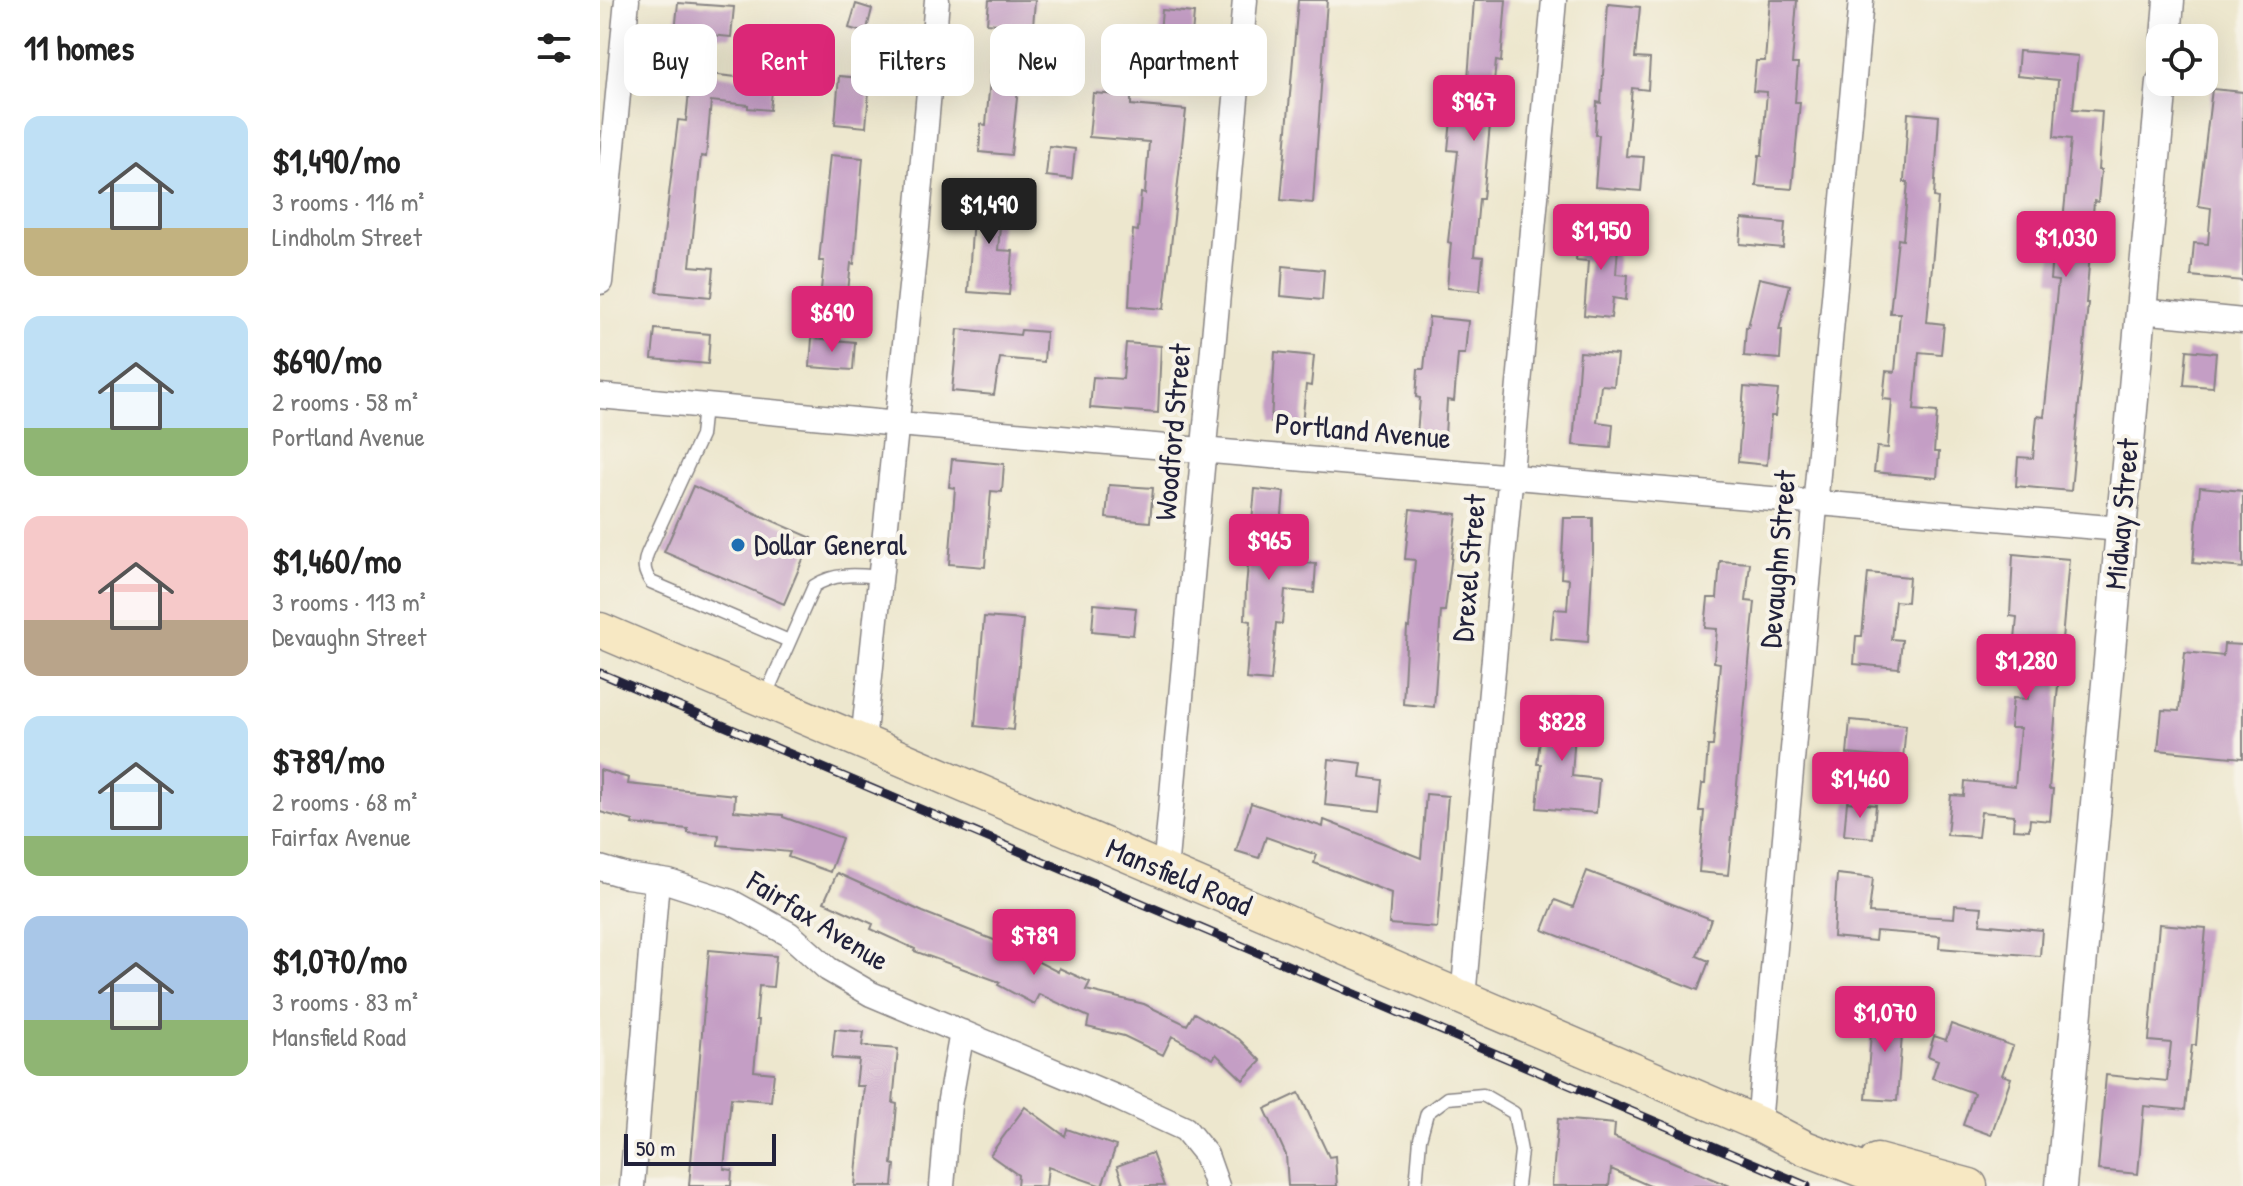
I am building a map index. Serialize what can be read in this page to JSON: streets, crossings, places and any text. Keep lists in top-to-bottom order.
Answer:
{
  "streets": {
    "main road": ["Mansfield Road"],
    "street": [
      "Portland Avenue",
      "Woodford Street",
      "Midway Street",
      "Devaughn Street",
      "Drexel Street",
      "Fairfax Avenue"
    ]
  },
  "crossings": [
    ["Portland Avenue", "Woodford Street"],
    ["Portland Avenue", "Midway Street"],
    ["Portland Avenue", "Devaughn Street"],
    ["Portland Avenue", "Drexel Street"],
    ["Woodford Street", "Mansfield Road"],
    ["Devaughn Street", "Mansfield Road"],
    ["Drexel Street", "Mansfield Road"]
  ],
  "places": ["Dollar General"],
  "scale_bar": "50 m",
  "page": {
    "heading": "11 homes",
    "chip": [
      "Buy",
      "Rent",
      "Filters",
      "New",
      "Apartment"
    ],
    "price": [
      "$967",
      "$1,490",
      "$1,950",
      "$1,030",
      "$690",
      "$965",
      "$1,280",
      "$828",
      "$1,460",
      "$789",
      "$1,070"
    ],
    "list": [
      {
        "name": "$1,490/mo",
        "note": "3 rooms · 116 m² · Lindholm Street"
      },
      {
        "name": "$690/mo",
        "note": "2 rooms · 58 m² · Portland Avenue"
      },
      {
        "name": "$1,460/mo",
        "note": "3 rooms · 113 m² · Devaughn Street"
      },
      {
        "name": "$789/mo",
        "note": "2 rooms · 68 m² · Fairfax Avenue"
      },
      {
        "name": "$1,070/mo",
        "note": "3 rooms · 83 m² · Mansfield Road"
      }
    ],
    "scale": "50 m"
  }
}
